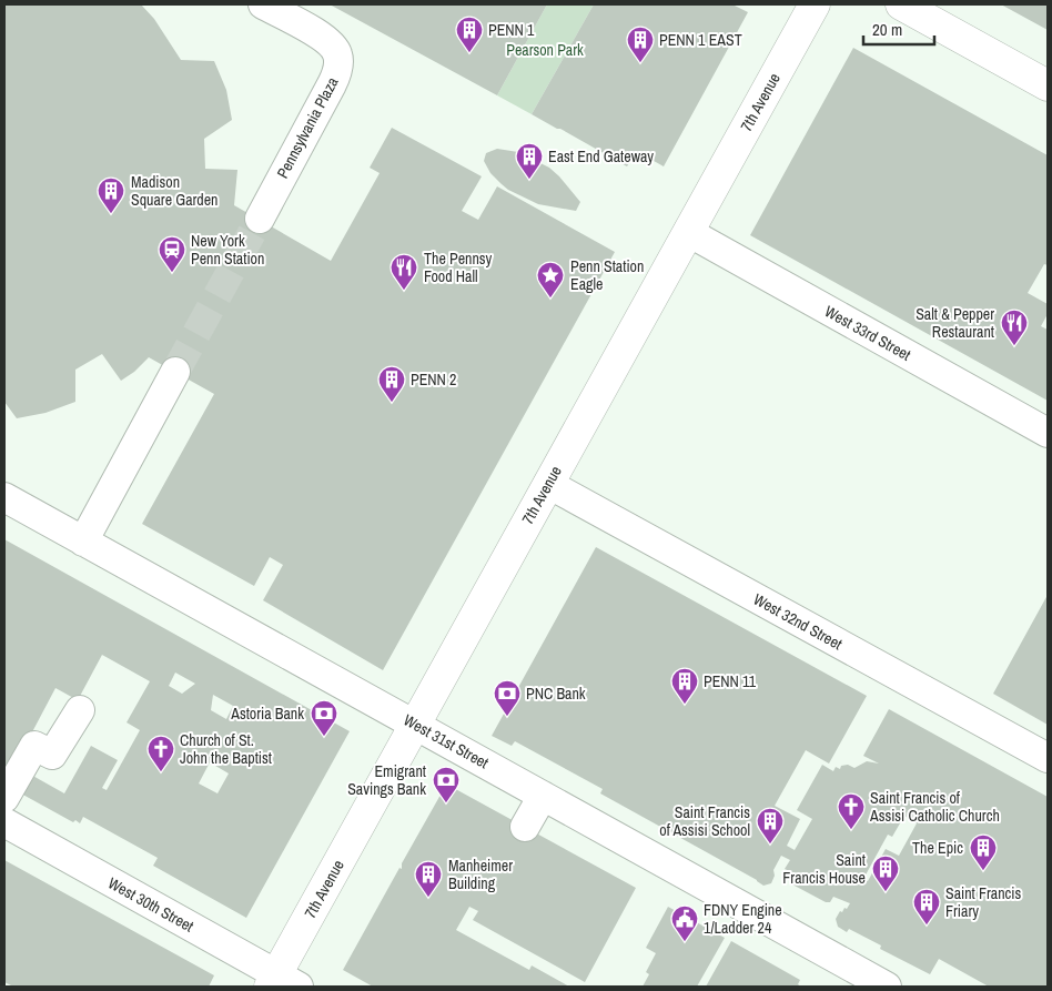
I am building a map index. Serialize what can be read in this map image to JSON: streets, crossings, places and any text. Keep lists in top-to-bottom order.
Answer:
{
  "streets": {
    "main road": ["7th Avenue"],
    "street": [
      "Pennsylvania Plaza",
      "West 33rd Street",
      "West 32nd Street",
      "West 31st Street",
      "West 30th Street"
    ]
  },
  "crossings": [
    ["7th Avenue", "West 33rd Street"],
    ["7th Avenue", "West 32nd Street"],
    ["7th Avenue", "West 31st Street"],
    ["7th Avenue", "West 30th Street"]
  ],
  "parks": ["Pearson Park"],
  "places": {
    "building": [
      "PENN 1",
      "PENN 1 EAST",
      "East End Gateway",
      "Madison Square Garden",
      "PENN 2",
      "PENN 11",
      "Saint Francis of Assisi School",
      "The Epic",
      "Saint Francis House",
      "Manheimer Building",
      "Saint Francis Friary"
    ],
    "station": ["New York Penn Station"],
    "restaurant": ["The Pennsy Food Hall", "Salt & Pepper Restaurant"],
    "place": ["Penn Station Eagle"],
    "bank": ["PNC Bank", "Astoria Bank", "Emigrant Savings Bank"],
    "church": ["Church of St. John the Baptist", "Saint Francis of Assisi Catholic Church"],
    "public building": ["FDNY Engine 1/Ladder 24"]
  },
  "scale_bar": "20 m"
}
